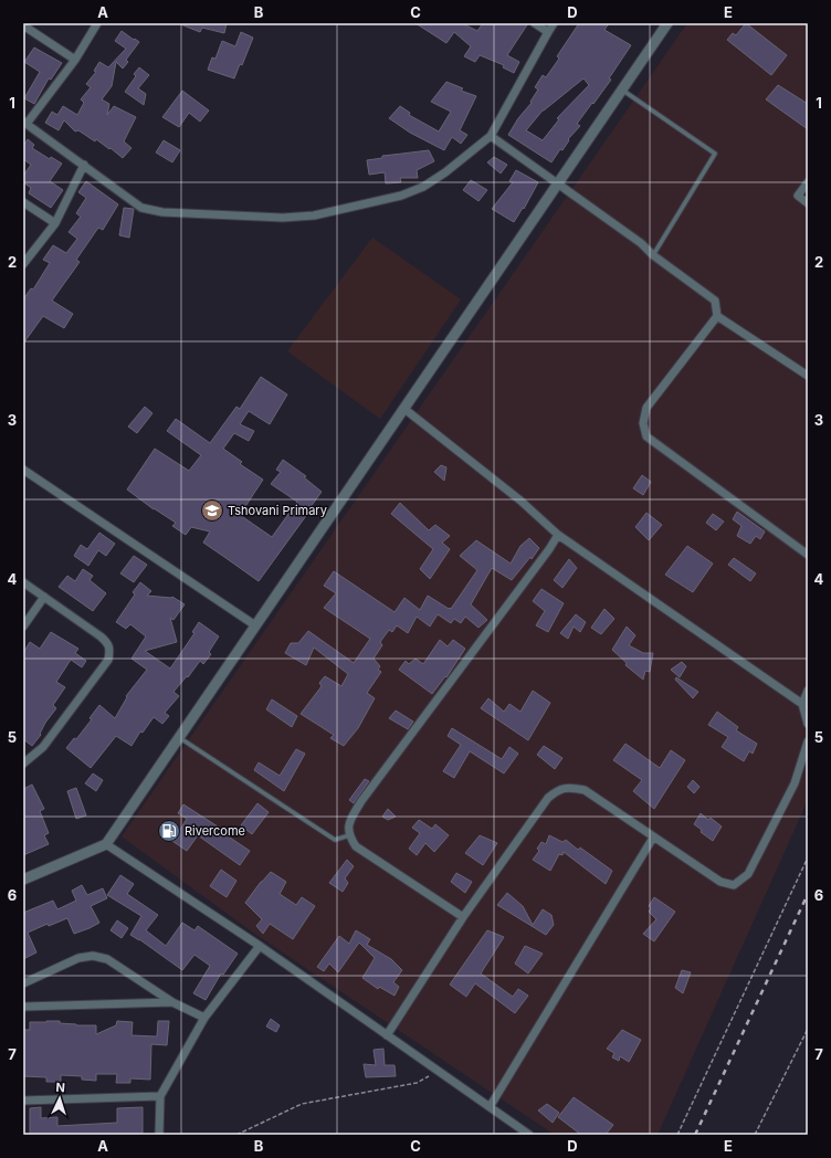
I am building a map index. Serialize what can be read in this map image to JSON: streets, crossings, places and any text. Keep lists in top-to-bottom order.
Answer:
{
  "places": {
    "school or university": ["Tshovani Primary"],
    "fuel station": ["Rivercome"]
  },
  "north": "top",
  "grid": {
    "columns": [
      "A",
      "B",
      "C",
      "D",
      "E"
    ],
    "rows": [
      "1",
      "2",
      "3",
      "4",
      "5",
      "6",
      "7"
    ]
  }
}
